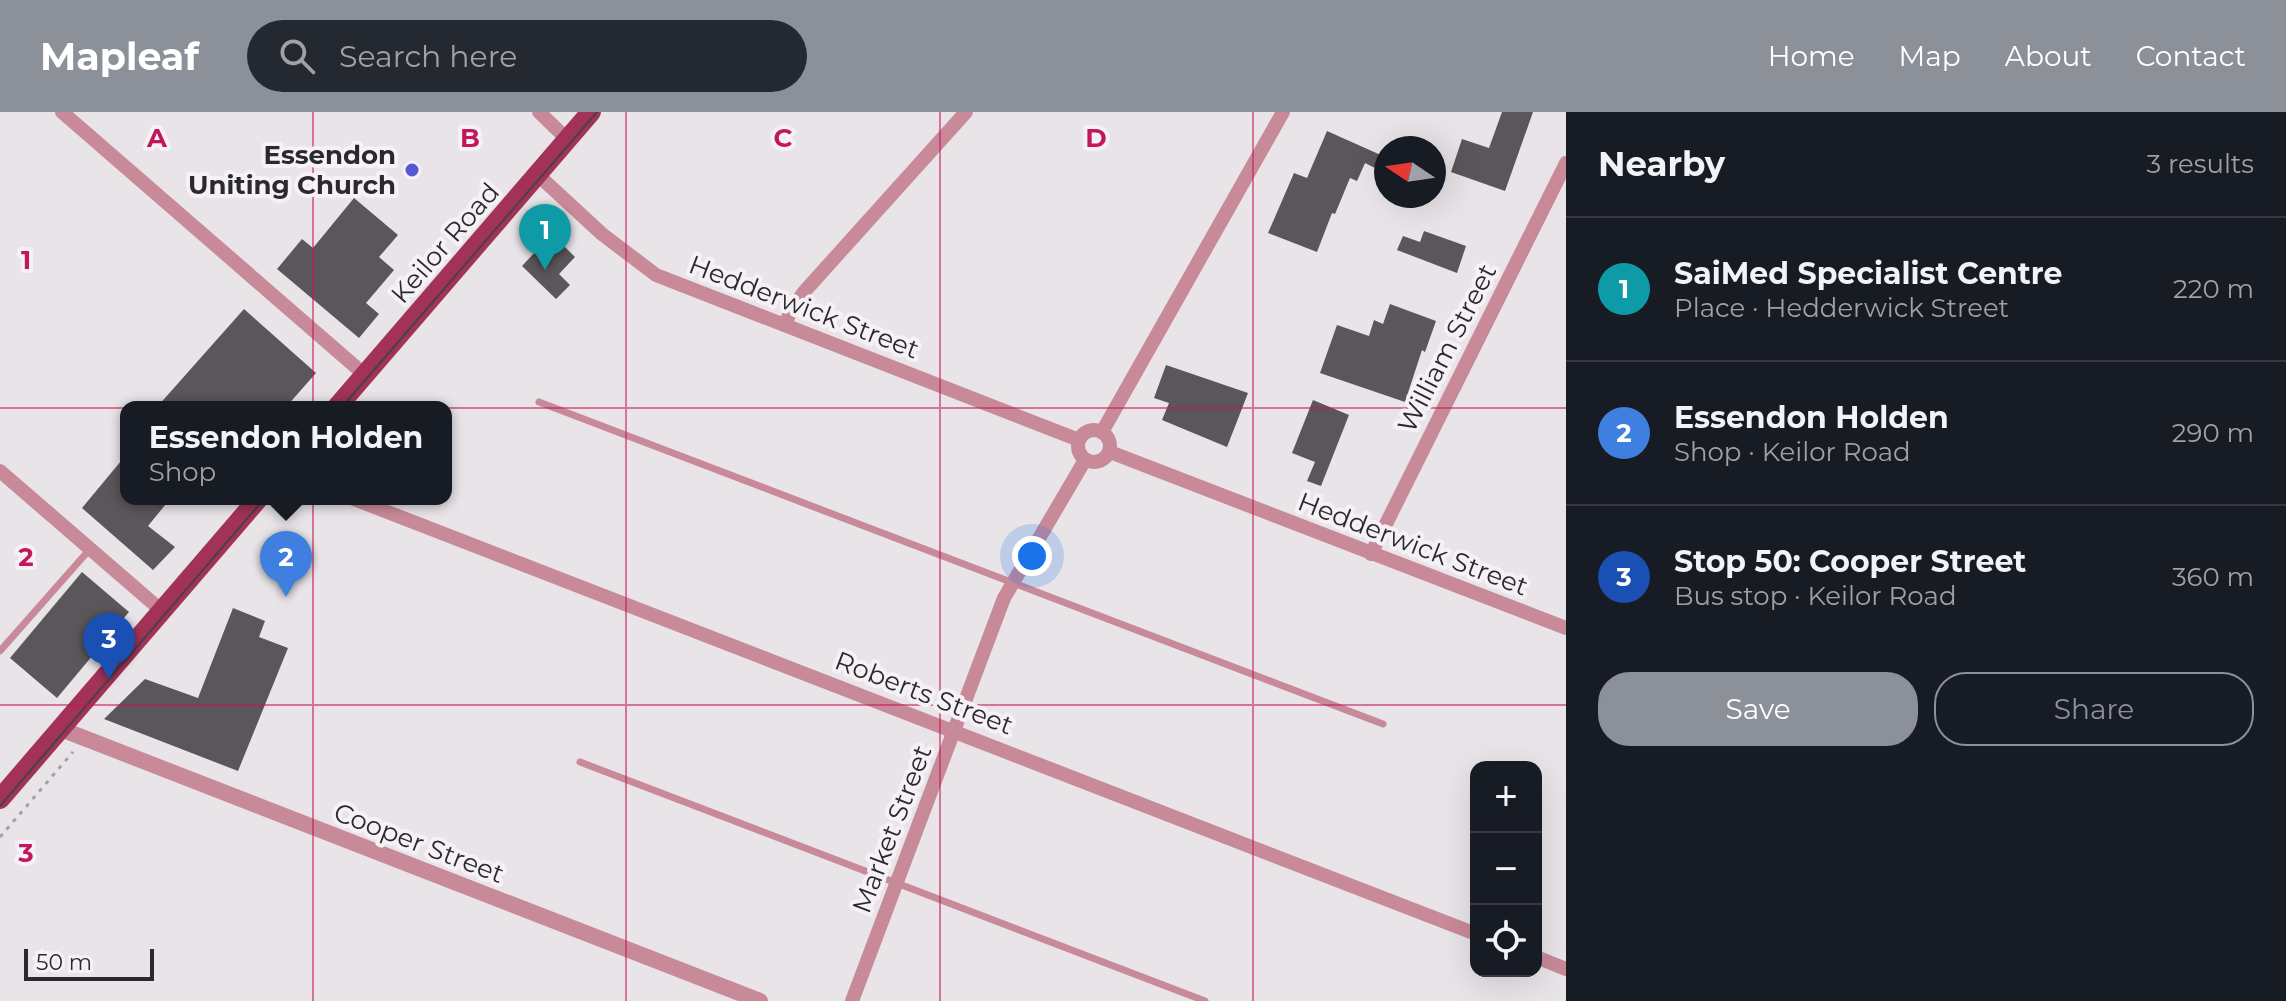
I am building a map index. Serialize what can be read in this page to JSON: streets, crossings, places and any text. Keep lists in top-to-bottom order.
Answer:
{
  "streets": {
    "main road": ["Keilor Road"],
    "street": [
      "Hedderwick Street",
      "William Street",
      "Roberts Street",
      "Market Street",
      "Cooper Street"
    ]
  },
  "crossings": [
    ["Keilor Road", "Hedderwick Street"],
    ["Hedderwick Street", "William Street"],
    ["Hedderwick Street", "Market Street"],
    ["Roberts Street", "Market Street"]
  ],
  "places": ["Essendon Uniting Church"],
  "scale_bar": "50 m",
  "north": "left",
  "page": {
    "header": "Mapleaf",
    "search": "Search here",
    "nav": [
      "Home",
      "Map",
      "About",
      "Contact"
    ],
    "heading": ["Nearby", "3 results"],
    "pins": ["1", "2", "3"],
    "list": [
      {
        "mark": "1",
        "name": "SaiMed Specialist Centre",
        "note": "Place · Hedderwick Street",
        "value": "220 m"
      },
      {
        "mark": "2",
        "name": "Essendon Holden",
        "note": "Shop · Keilor Road",
        "value": "290 m"
      },
      {
        "mark": "3",
        "name": "Stop 50: Cooper Street",
        "note": "Bus stop · Keilor Road",
        "value": "360 m"
      }
    ],
    "popup": ["Essendon Holden", "Shop"],
    "buttons": ["Save", "Share"],
    "map_buttons": ["+", "−"],
    "scale": "50 m"
  },
  "grid": {
    "columns": [
      "A",
      "B",
      "C",
      "D"
    ],
    "rows": ["1", "2", "3"]
  }
}
